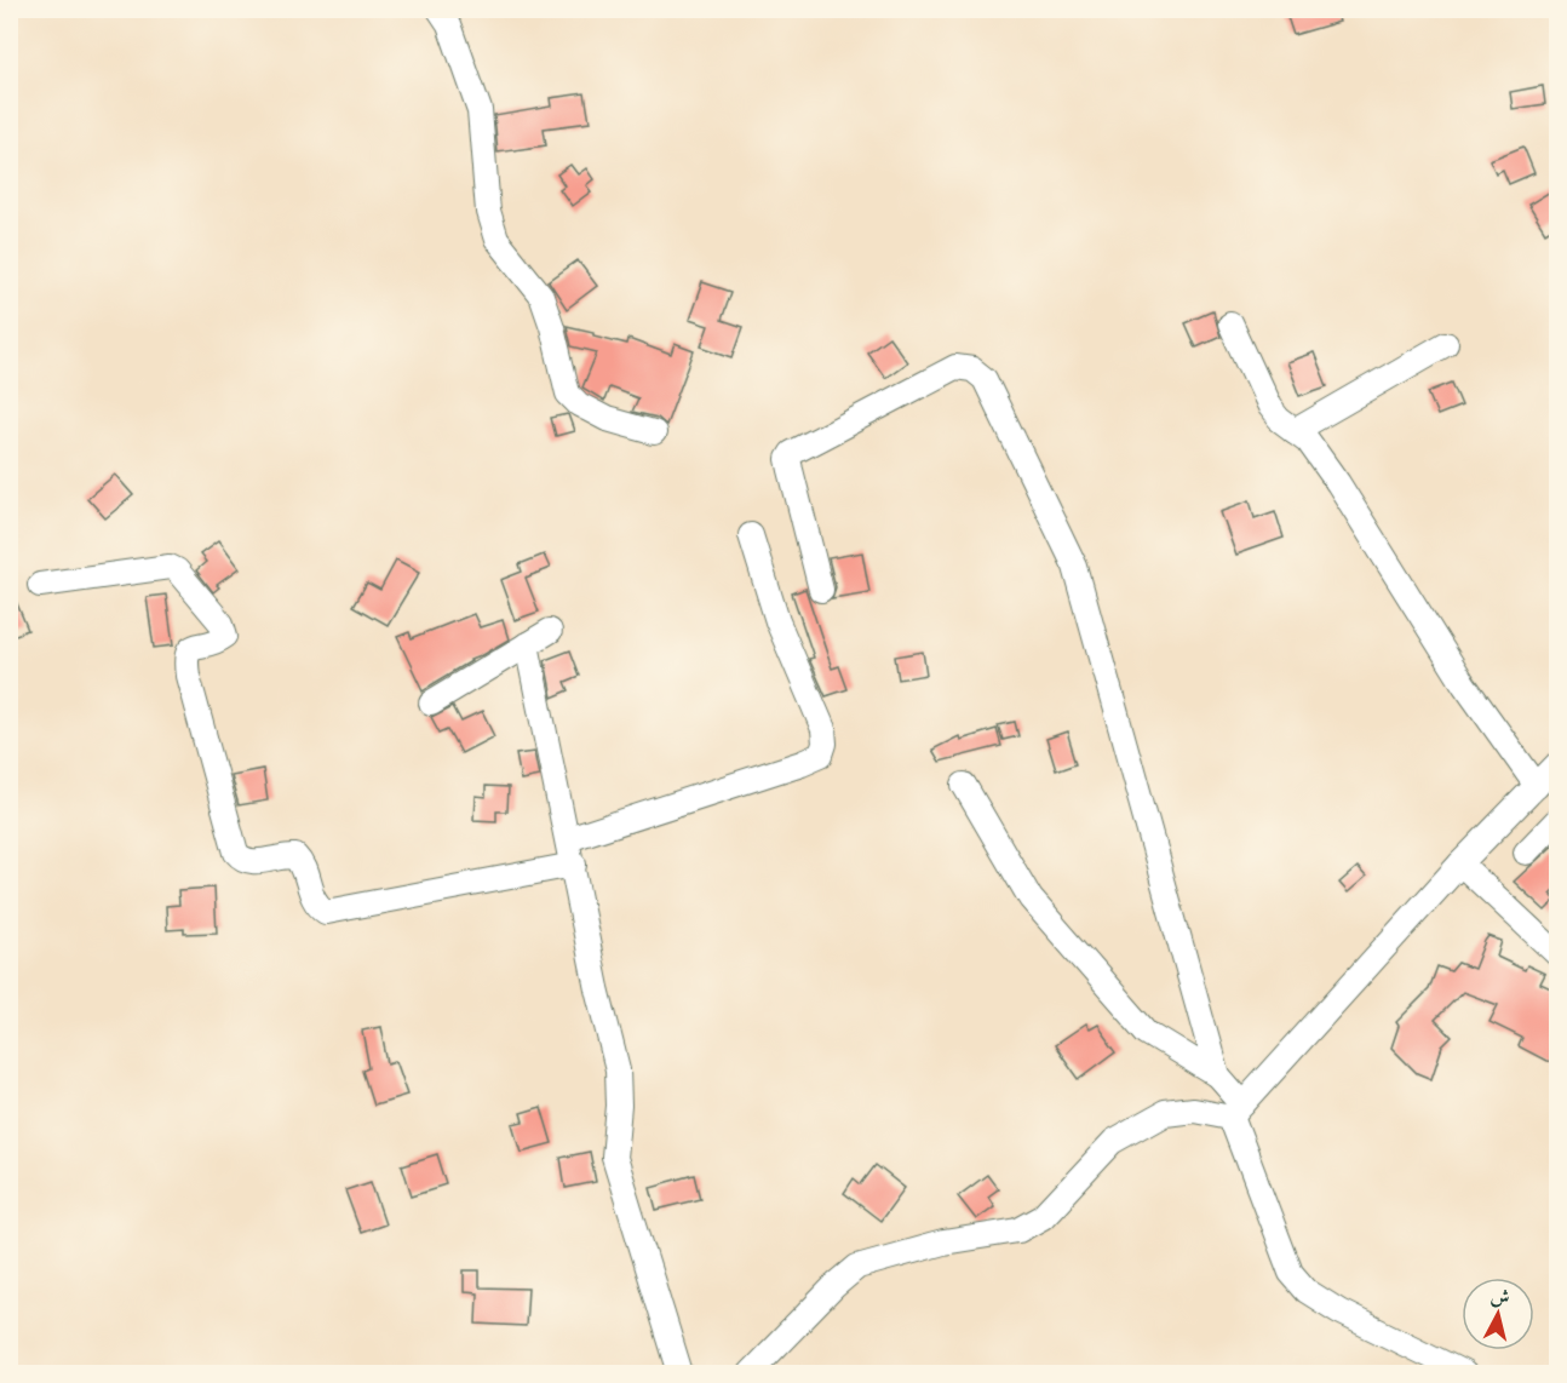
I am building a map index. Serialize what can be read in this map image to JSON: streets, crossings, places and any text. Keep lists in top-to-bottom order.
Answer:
{
  "north": "top"
}
